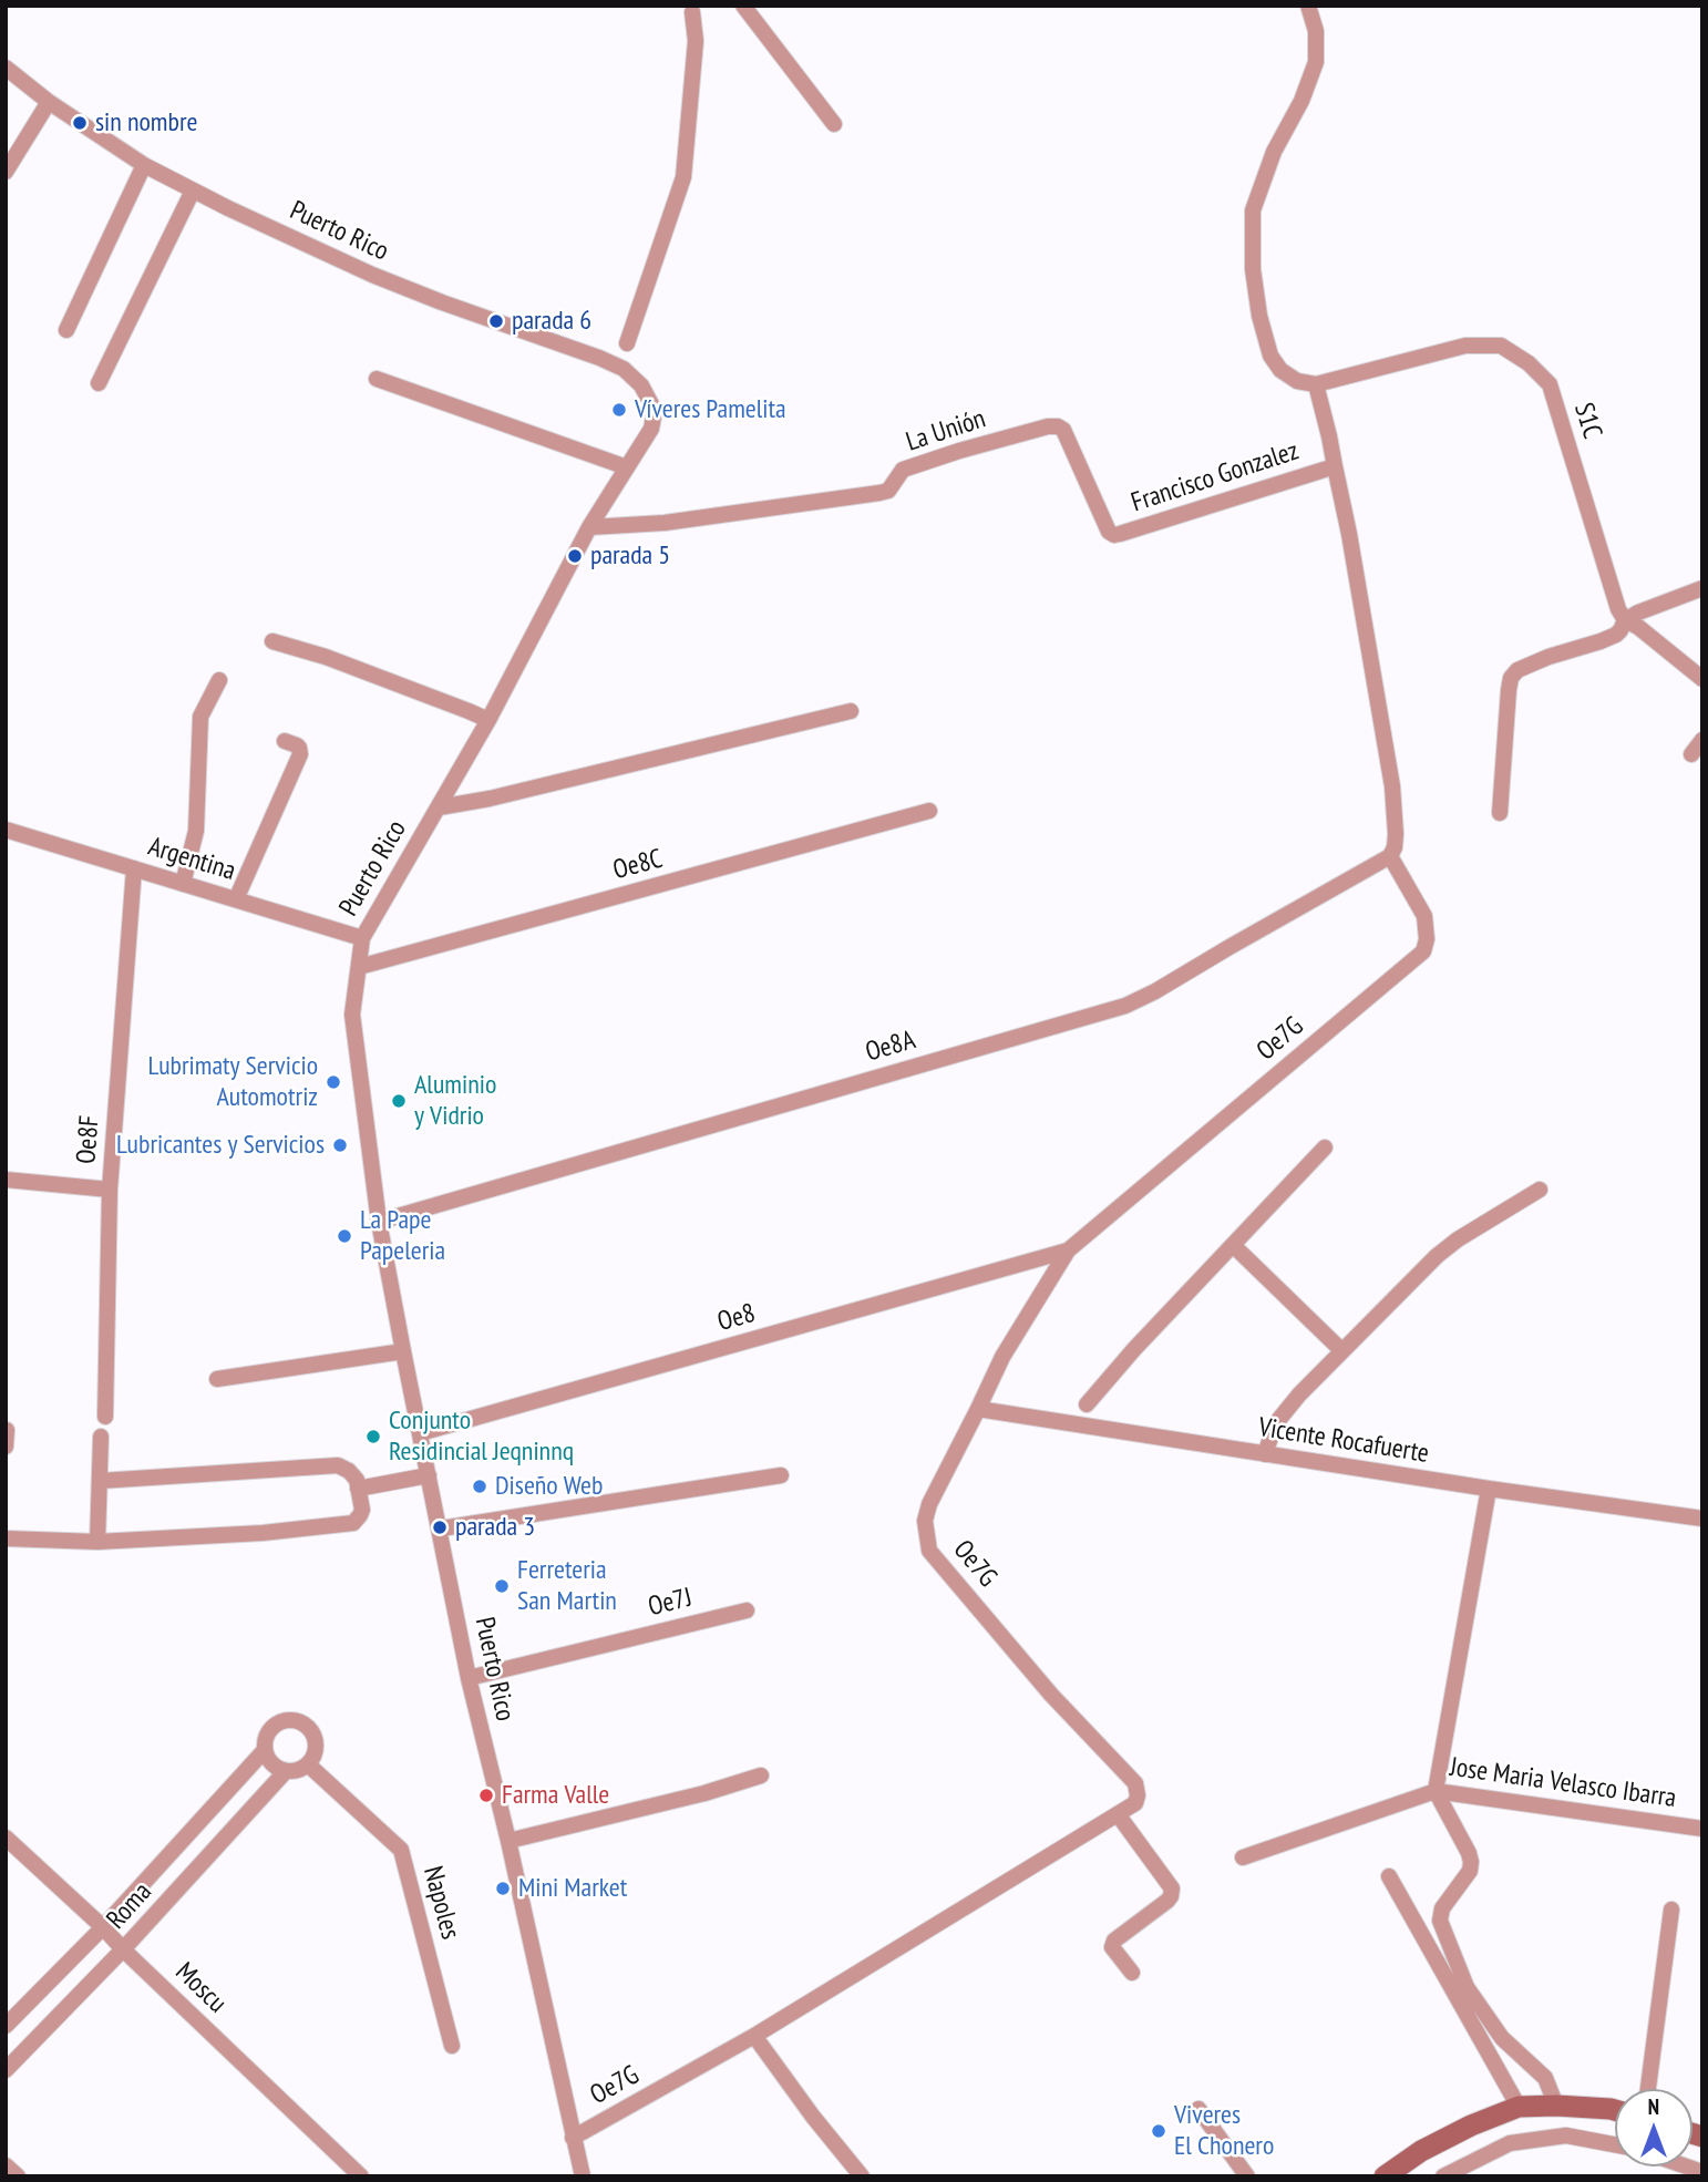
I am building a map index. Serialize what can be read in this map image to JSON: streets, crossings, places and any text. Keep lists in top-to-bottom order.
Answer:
{
  "streets": {
    "street": [
      "Puerto Rico",
      "S1C",
      "La Unión",
      "Francisco Gonzalez",
      "Argentina",
      "Oe8C",
      "Oe7G",
      "Oe8A",
      "Oe8F",
      "Oe8",
      "Vicente Rocafuerte",
      "Oe7J",
      "Jose Maria Velasco Ibarra",
      "Napoles",
      "Roma",
      "Moscu"
    ]
  },
  "crossings": [
    ["Puerto Rico", "La Unión"],
    ["Puerto Rico", "Argentina"],
    ["Puerto Rico", "Oe8C"],
    ["Puerto Rico", "Oe7G"],
    ["Puerto Rico", "Oe8A"],
    ["Puerto Rico", "Oe8"],
    ["Puerto Rico", "Oe7J"],
    ["S1C", "Francisco Gonzalez"],
    ["La Unión", "Francisco Gonzalez"],
    ["Argentina", "Oe8F"],
    ["Oe7G", "Oe8A"],
    ["Oe7G", "Oe8"],
    ["Oe7G", "Vicente Rocafuerte"],
    ["Napoles", "Roma"],
    ["Roma", "Moscu"]
  ],
  "places": [
    "sin nombre",
    "parada 6",
    "Víveres Pamelita",
    "parada 5",
    "Lubrimaty Servicio Automotriz",
    "Aluminio y Vidrio",
    "Lubricantes y Servicios",
    "La Pape Papeleria",
    "Conjunto Residincial Jeqninnq",
    "Diseño Web",
    "parada 3",
    "Ferreteria San Martin",
    "Farma Valle",
    "Mini Market",
    "Viveres El Chonero"
  ],
  "north": "top"
}
